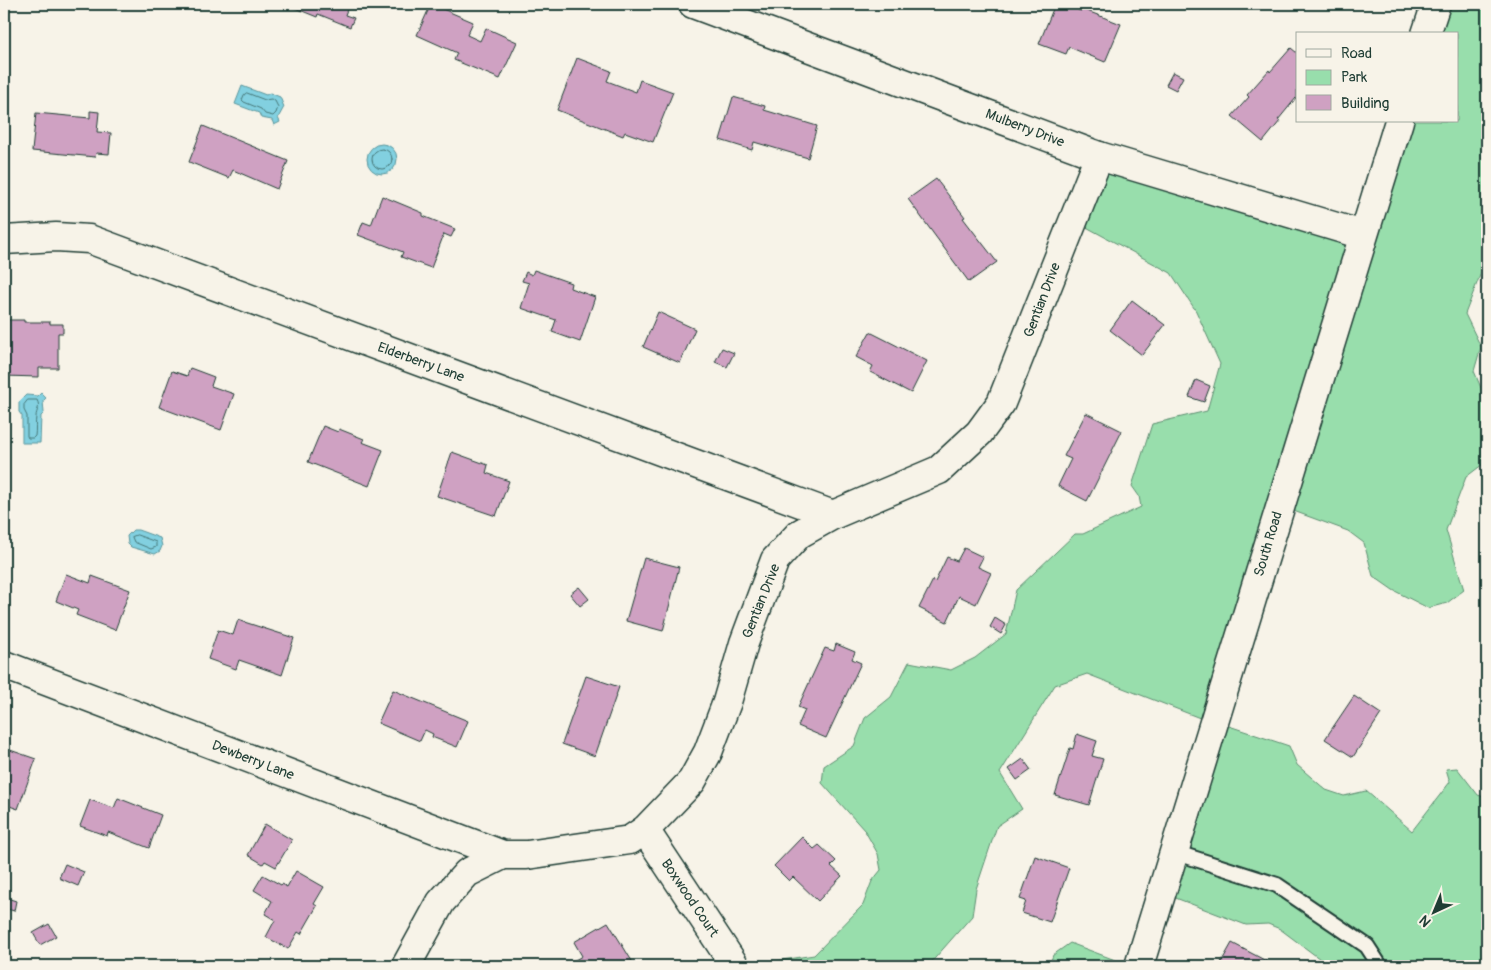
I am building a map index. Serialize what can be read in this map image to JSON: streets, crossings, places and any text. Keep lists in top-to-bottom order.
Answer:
{
  "streets": {
    "street": [
      "Mulberry Drive",
      "Gentian Drive",
      "Elderberry Lane",
      "South Road",
      "Dewberry Lane",
      "Boxwood Court"
    ]
  },
  "crossings": [
    ["Mulberry Drive", "Gentian Drive"],
    ["Mulberry Drive", "South Road"],
    ["Gentian Drive", "Elderberry Lane"],
    ["Gentian Drive", "Dewberry Lane"],
    ["Gentian Drive", "Boxwood Court"]
  ],
  "legend": ["Road", "Park", "Building"],
  "north": "bottom left"
}
